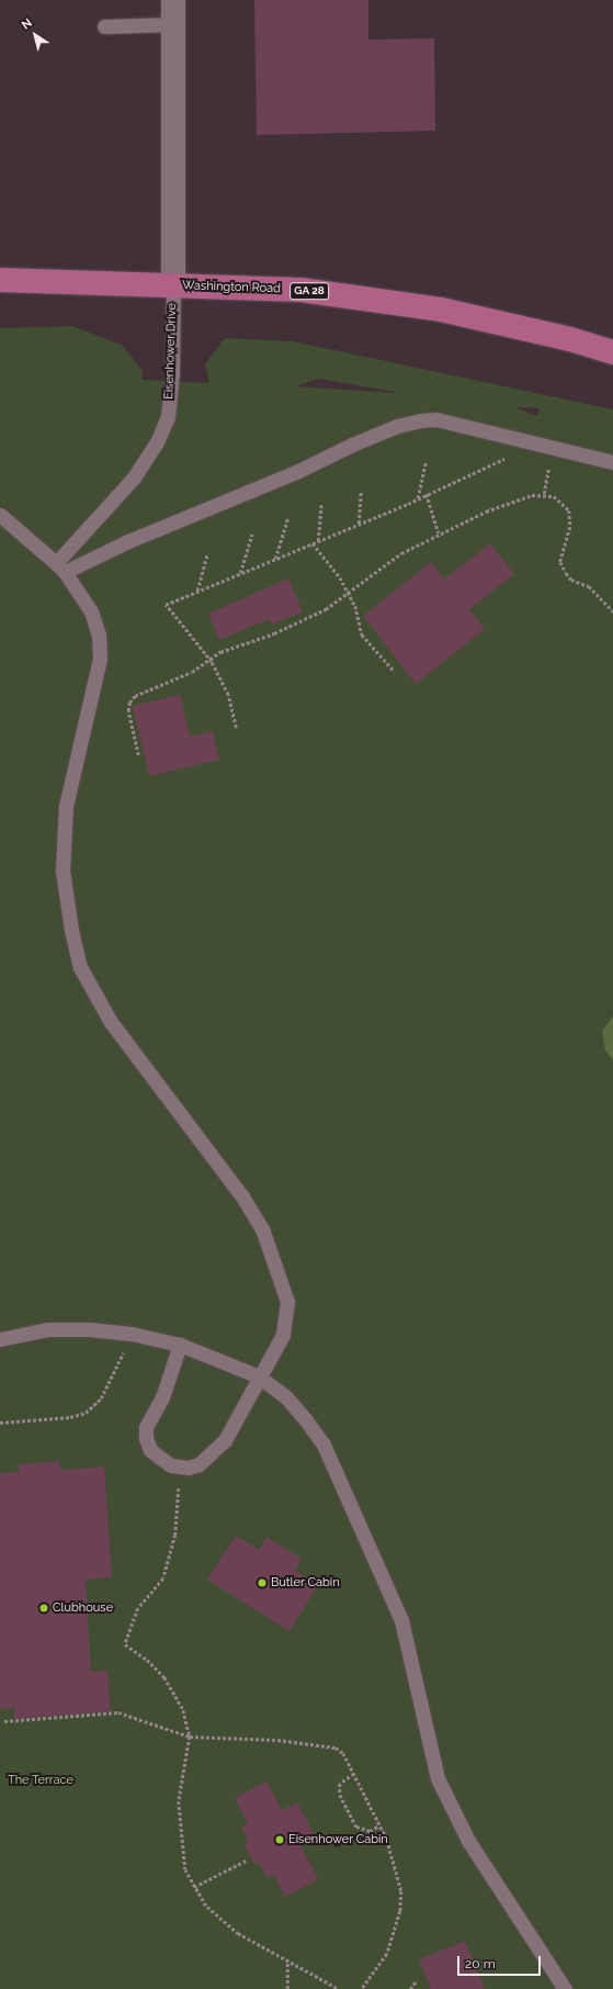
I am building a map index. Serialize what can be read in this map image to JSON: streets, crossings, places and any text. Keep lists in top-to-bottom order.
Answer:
{
  "streets": {
    "main road": ["Washington Road", "GA 28"],
    "street": ["Eisenhower Drive"]
  },
  "crossings": [
    ["Washington Road", "Eisenhower Drive"]
  ],
  "parks": ["The Terrace"],
  "places": ["Butler Cabin", "Clubhouse", "Eisenhower Cabin"],
  "scale_bar": "20 m",
  "north": "top left"
}
